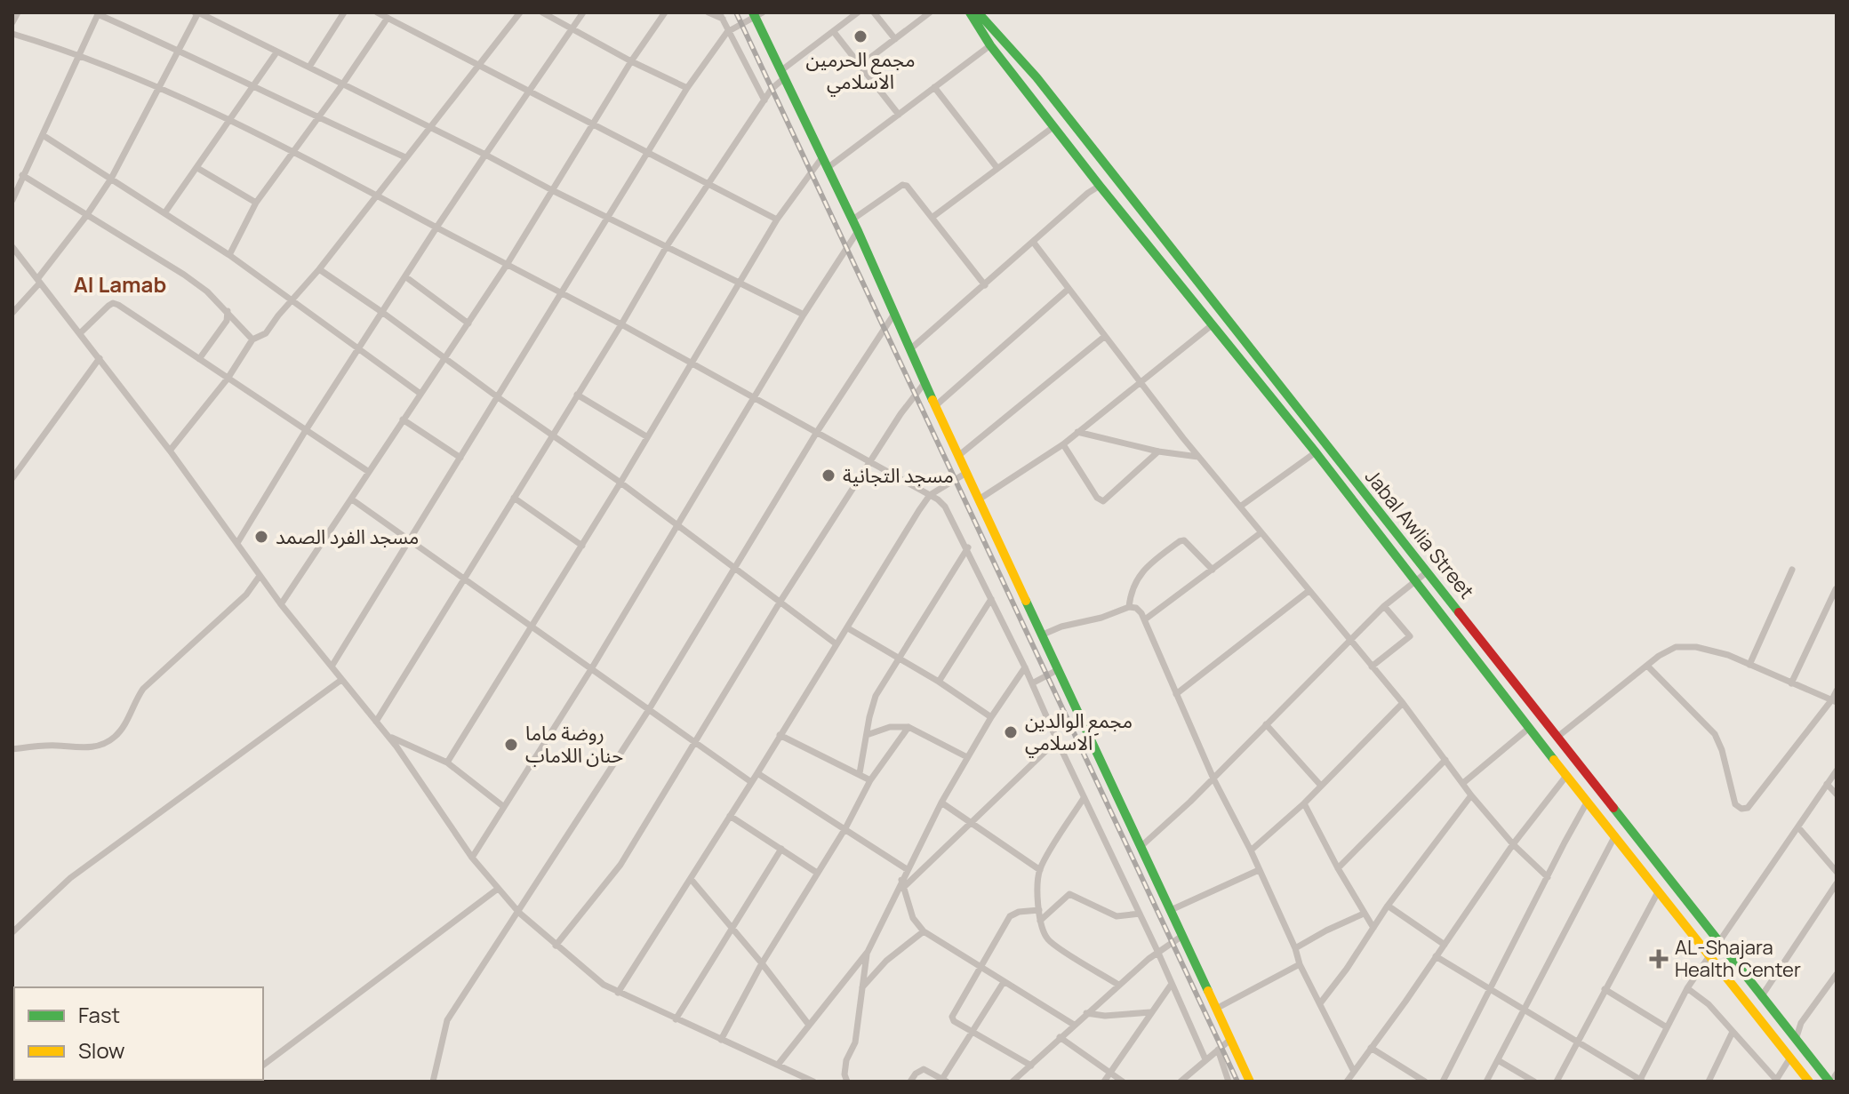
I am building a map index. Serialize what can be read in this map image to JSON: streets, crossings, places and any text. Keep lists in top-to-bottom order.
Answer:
{
  "streets": {
    "main road": ["Jabal Awlia Street"]
  },
  "districts": ["Al Lamab"],
  "places": {
    "other": [
      "مجمع الحرمين الاسلامي",
      "مسجد التجانية",
      "مسجد الفرد الصمد",
      "مجمع الوالدين الاسلامي",
      "روضة ماما حنان اللاماب"
    ],
    "health": ["AL-Shajara Health Center"]
  },
  "legend": ["Fast", "Slow"]
}
